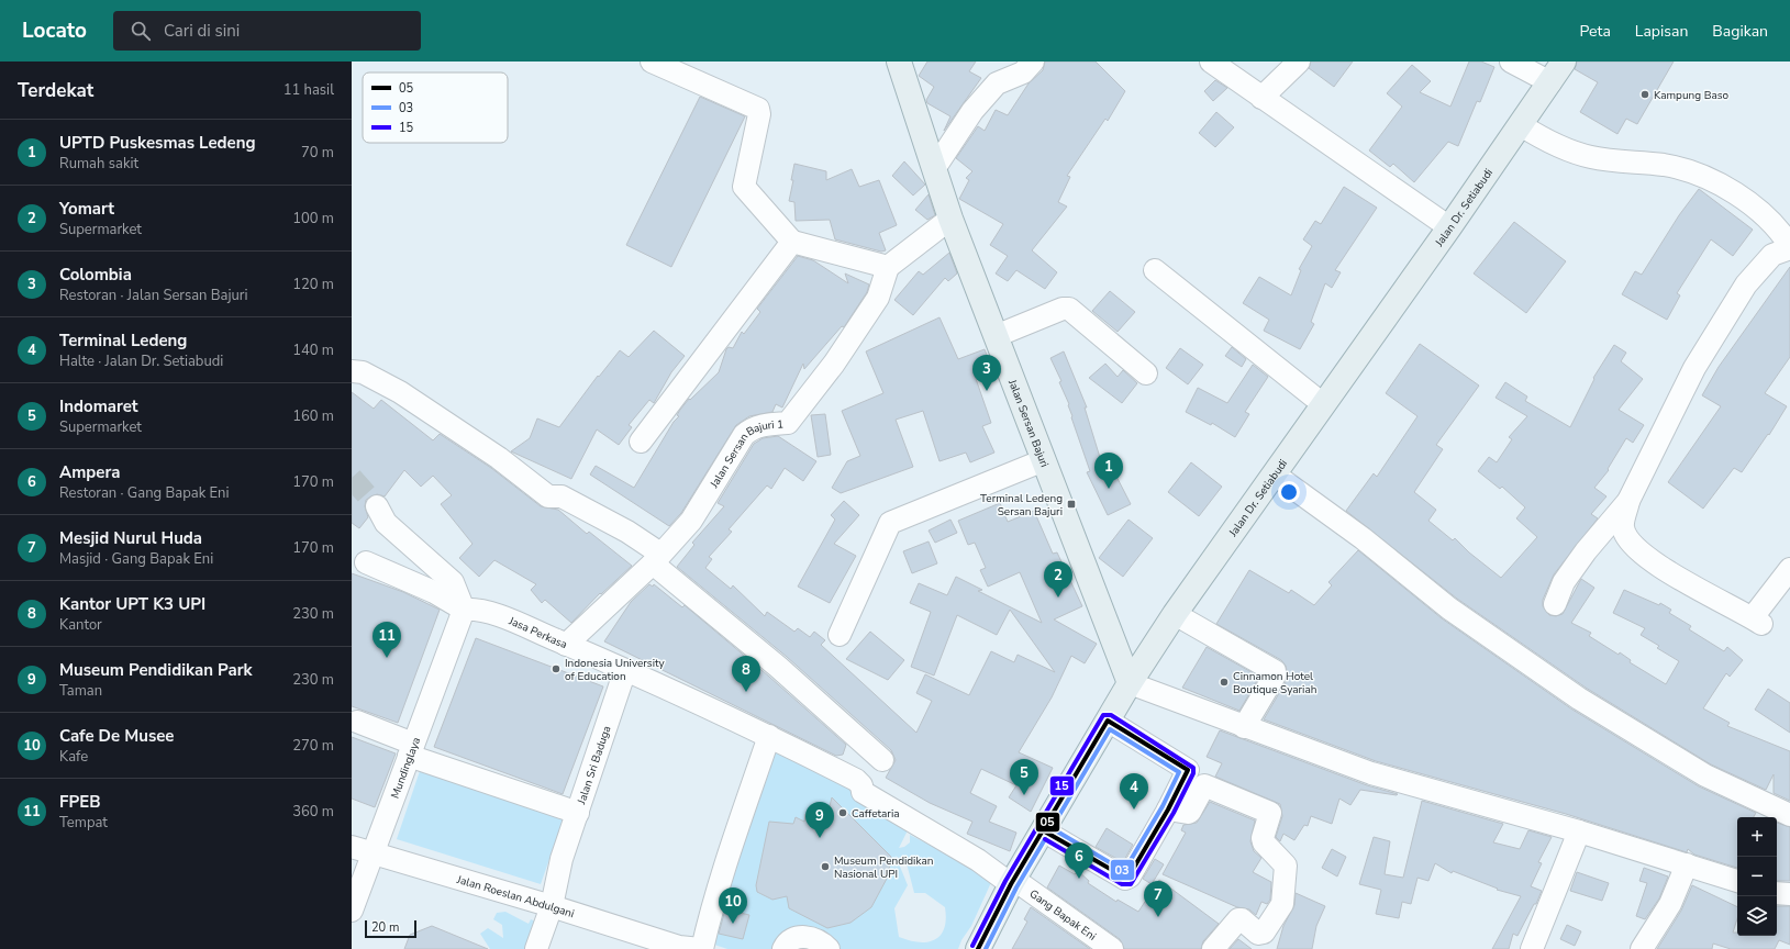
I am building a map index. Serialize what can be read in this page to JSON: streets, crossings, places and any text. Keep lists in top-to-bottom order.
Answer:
{
  "streets": {
    "main road": ["Jalan Dr. Setiabudi", "Jalan Sersan Bajuri"],
    "street": [
      "Jalan Sersan Bajuri 1",
      "Jasa Perkasa",
      "Jalan Sri Baduga",
      "Mundinglaya",
      "Jalan Roeslan Abdulgani",
      "Gang Bapak Eni"
    ]
  },
  "crossings": [
    ["Jalan Dr. Setiabudi", "Jalan Sersan Bajuri"],
    ["Jalan Dr. Setiabudi", "Gang Bapak Eni"],
    ["Jalan Sersan Bajuri 1", "Jasa Perkasa"],
    ["Jasa Perkasa", "Jalan Sri Baduga"],
    ["Jasa Perkasa", "Mundinglaya"],
    ["Jasa Perkasa", "Gang Bapak Eni"],
    ["Jalan Sri Baduga", "Jalan Roeslan Abdulgani"],
    ["Mundinglaya", "Jalan Roeslan Abdulgani"]
  ],
  "places": {
    "other": [
      "Kampung Baso",
      "Indonesia University of Education",
      "Cinnamon Hotel Boutique Syariah",
      "Caffetaria",
      "Museum Pendidikan Nasional UPI"
    ],
    "transit": ["Terminal Ledeng Sersan Bajuri"]
  },
  "lines": ["transit line 15", "transit line 05", "transit line 03"],
  "legend": ["05", "03", "15"],
  "scale_bar": "20 m",
  "page": {
    "header": "Locato",
    "search": "Cari di sini",
    "nav": ["Peta", "Lapisan", "Bagikan"],
    "heading": ["Terdekat", "11 hasil"],
    "list": [
      {
        "mark": "1",
        "name": "UPTD Puskesmas Ledeng",
        "note": "Rumah sakit",
        "value": "70 m"
      },
      {
        "mark": "2",
        "name": "Yomart",
        "note": "Supermarket",
        "value": "100 m"
      },
      {
        "mark": "3",
        "name": "Colombia",
        "note": "Restoran · Jalan Sersan Bajuri",
        "value": "120 m"
      },
      {
        "mark": "4",
        "name": "Terminal Ledeng",
        "note": "Halte · Jalan Dr. Setiabudi",
        "value": "140 m"
      },
      {
        "mark": "5",
        "name": "Indomaret",
        "note": "Supermarket",
        "value": "160 m"
      },
      {
        "mark": "6",
        "name": "Ampera",
        "note": "Restoran · Gang Bapak Eni",
        "value": "170 m"
      },
      {
        "mark": "7",
        "name": "Mesjid Nurul Huda",
        "note": "Masjid · Gang Bapak Eni",
        "value": "170 m"
      },
      {
        "mark": "8",
        "name": "Kantor UPT K3 UPI",
        "note": "Kantor",
        "value": "230 m"
      },
      {
        "mark": "9",
        "name": "Museum Pendidikan Park",
        "note": "Taman",
        "value": "230 m"
      },
      {
        "mark": "10",
        "name": "Cafe De Musee",
        "note": "Kafe",
        "value": "270 m"
      },
      {
        "mark": "11",
        "name": "FPEB",
        "note": "Tempat",
        "value": "360 m"
      }
    ],
    "pins": [
      "3",
      "1",
      "2",
      "11",
      "8",
      "5",
      "4",
      "9",
      "6",
      "7",
      "10"
    ],
    "map_buttons": ["+", "−"],
    "scale": "20 m"
  }
}
